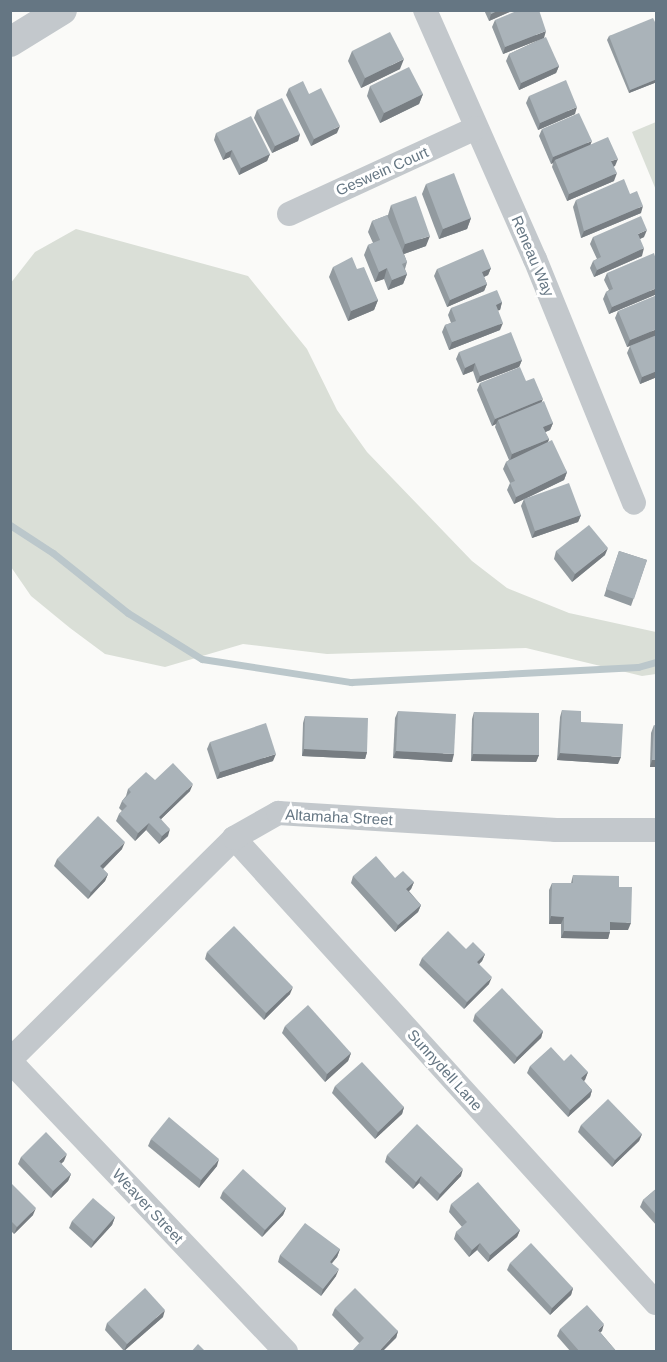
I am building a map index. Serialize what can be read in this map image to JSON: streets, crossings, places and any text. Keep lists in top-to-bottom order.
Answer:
{
  "streets": {
    "street": [
      "Geswein Court",
      "Reneau Way",
      "Altamaha Street",
      "Sunnydell Lane",
      "Weaver Street"
    ]
  },
  "crossings": [
    ["Geswein Court", "Reneau Way"],
    ["Altamaha Street", "Sunnydell Lane"],
    ["Altamaha Street", "Weaver Street"]
  ]
}
